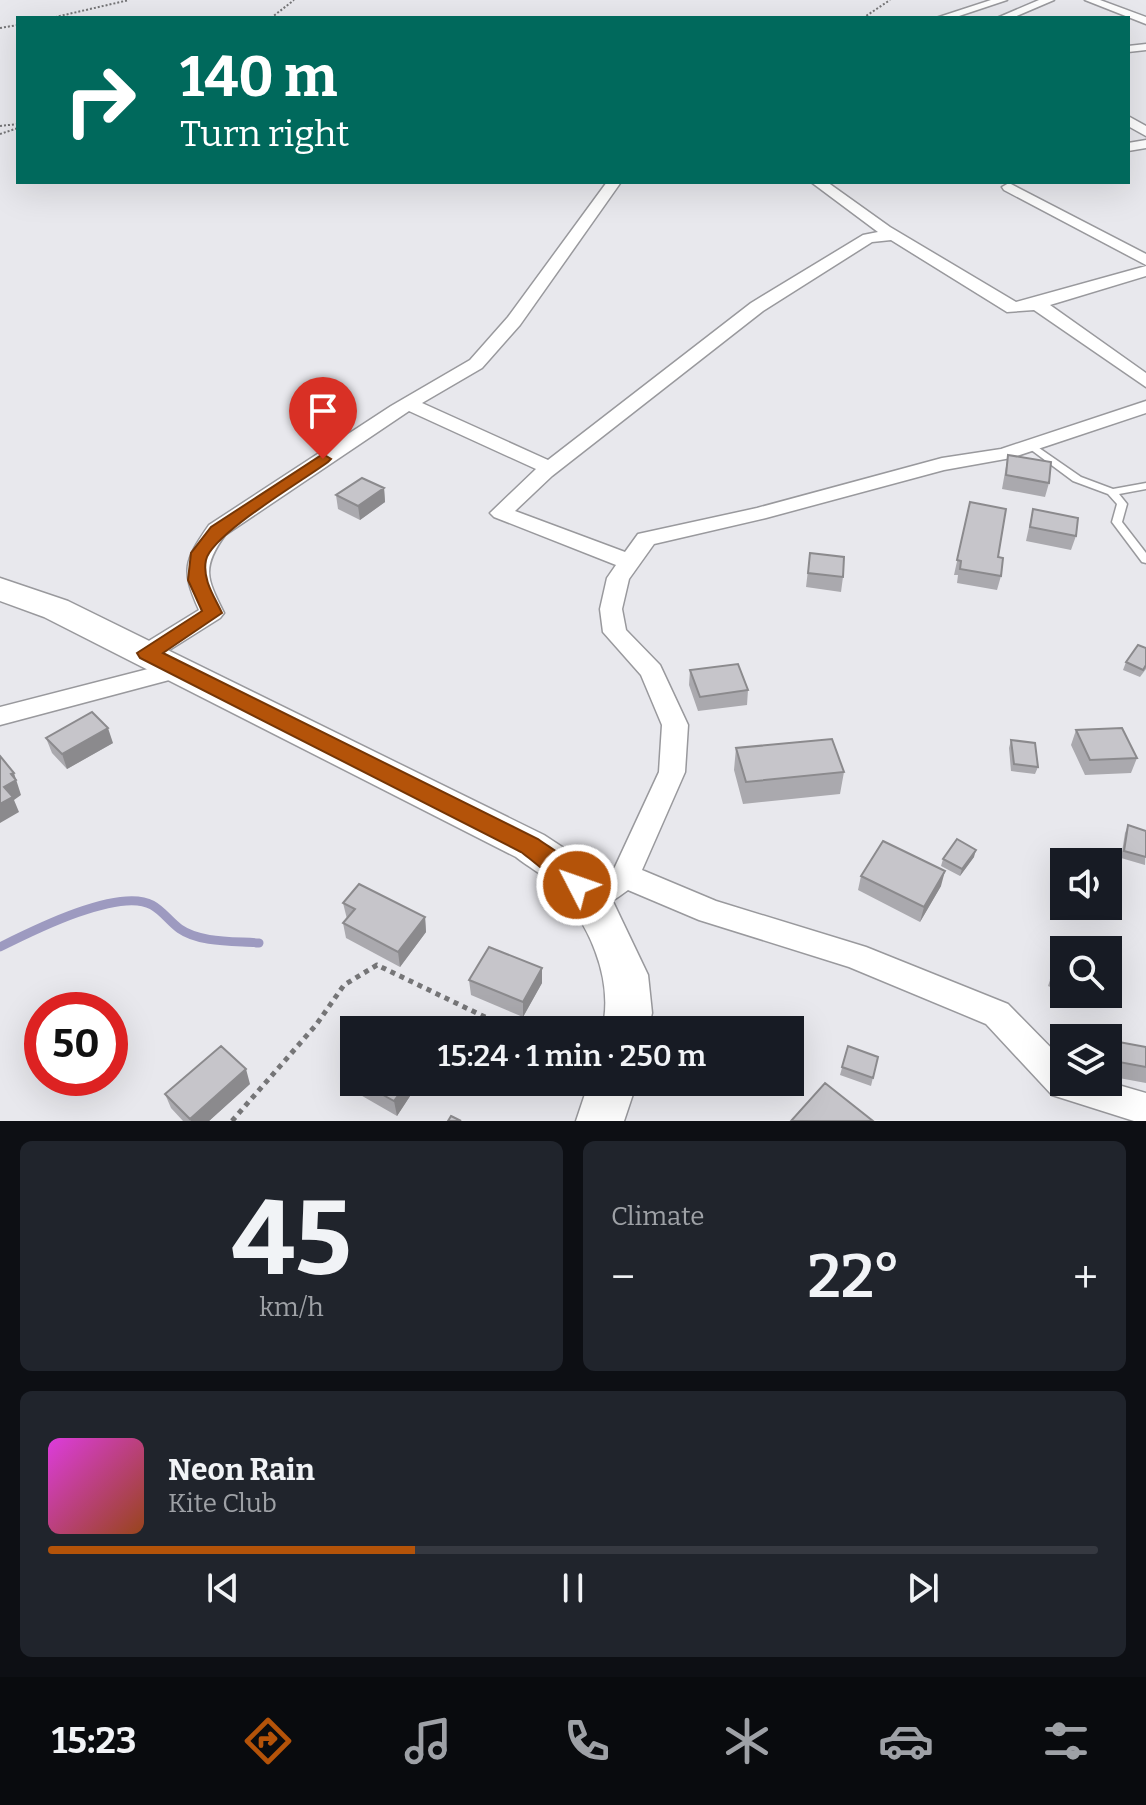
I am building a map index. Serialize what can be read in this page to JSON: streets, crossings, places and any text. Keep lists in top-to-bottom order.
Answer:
{
  "page": {
    "turn": ["140 m", "Turn right"],
    "limit": "50",
    "trip": "15:24 · 1 min · 250 m",
    "tile": [
      ["45", "km/h"],
      "Climate"
    ],
    "heat": ["−", "22°", "+"],
    "song": ["Neon Rain", "Kite Club"],
    "tabs": "15:23"
  }
}
